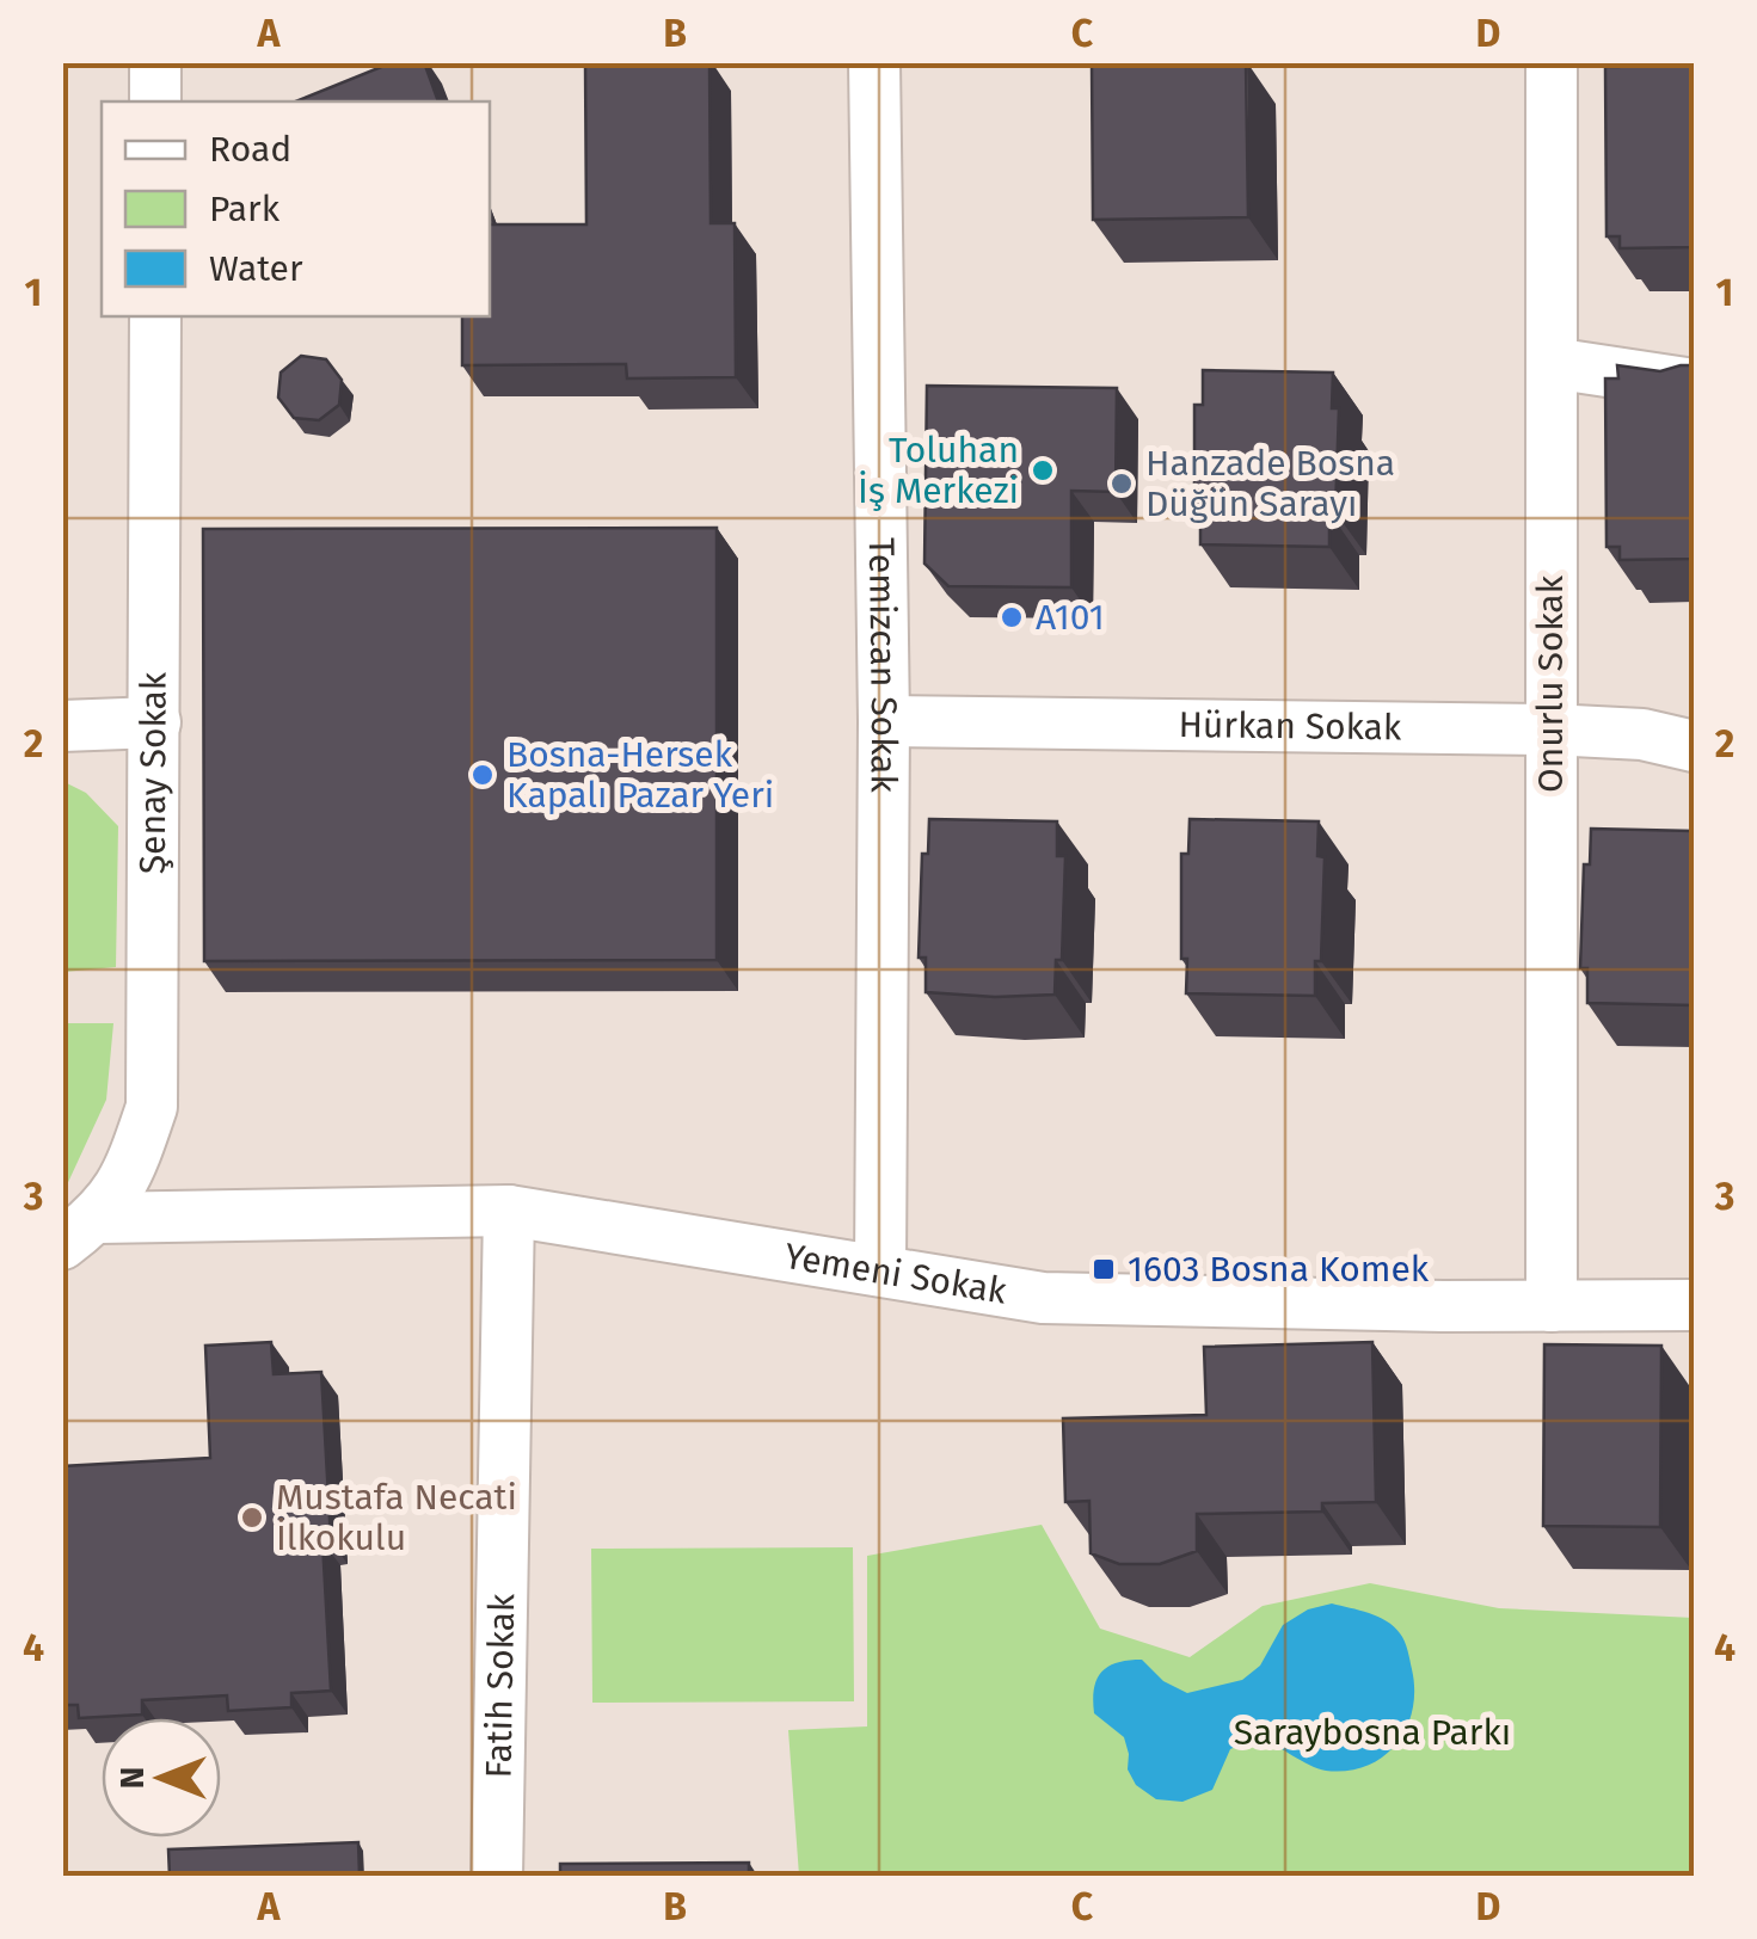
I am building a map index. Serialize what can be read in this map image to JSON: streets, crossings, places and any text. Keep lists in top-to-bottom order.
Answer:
{
  "streets": {
    "street": [
      "Temizcan Sokak",
      "Onurlu Sokak",
      "Hürkan Sokak",
      "Şenay Sokak",
      "Yemeni Sokak",
      "Fatih Sokak"
    ]
  },
  "crossings": [
    ["Temizcan Sokak", "Hürkan Sokak"],
    ["Temizcan Sokak", "Yemeni Sokak"],
    ["Onurlu Sokak", "Hürkan Sokak"],
    ["Onurlu Sokak", "Yemeni Sokak"],
    ["Şenay Sokak", "Yemeni Sokak"],
    ["Yemeni Sokak", "Fatih Sokak"]
  ],
  "parks": ["Saraybosna Parkı"],
  "places": {
    "other": [
      "Toluhan İş Merkezi",
      "Hanzade Bosna Düğün Sarayı",
      "A101",
      "Bosna-Hersek Kapalı Pazar Yeri",
      "Mustafa Necati İlkokulu"
    ],
    "transit": ["1603 Bosna Komek"]
  },
  "legend": ["Road", "Park", "Water"],
  "north": "left",
  "grid": {
    "columns": [
      "A",
      "B",
      "C",
      "D"
    ],
    "rows": [
      "1",
      "2",
      "3",
      "4"
    ]
  }
}
